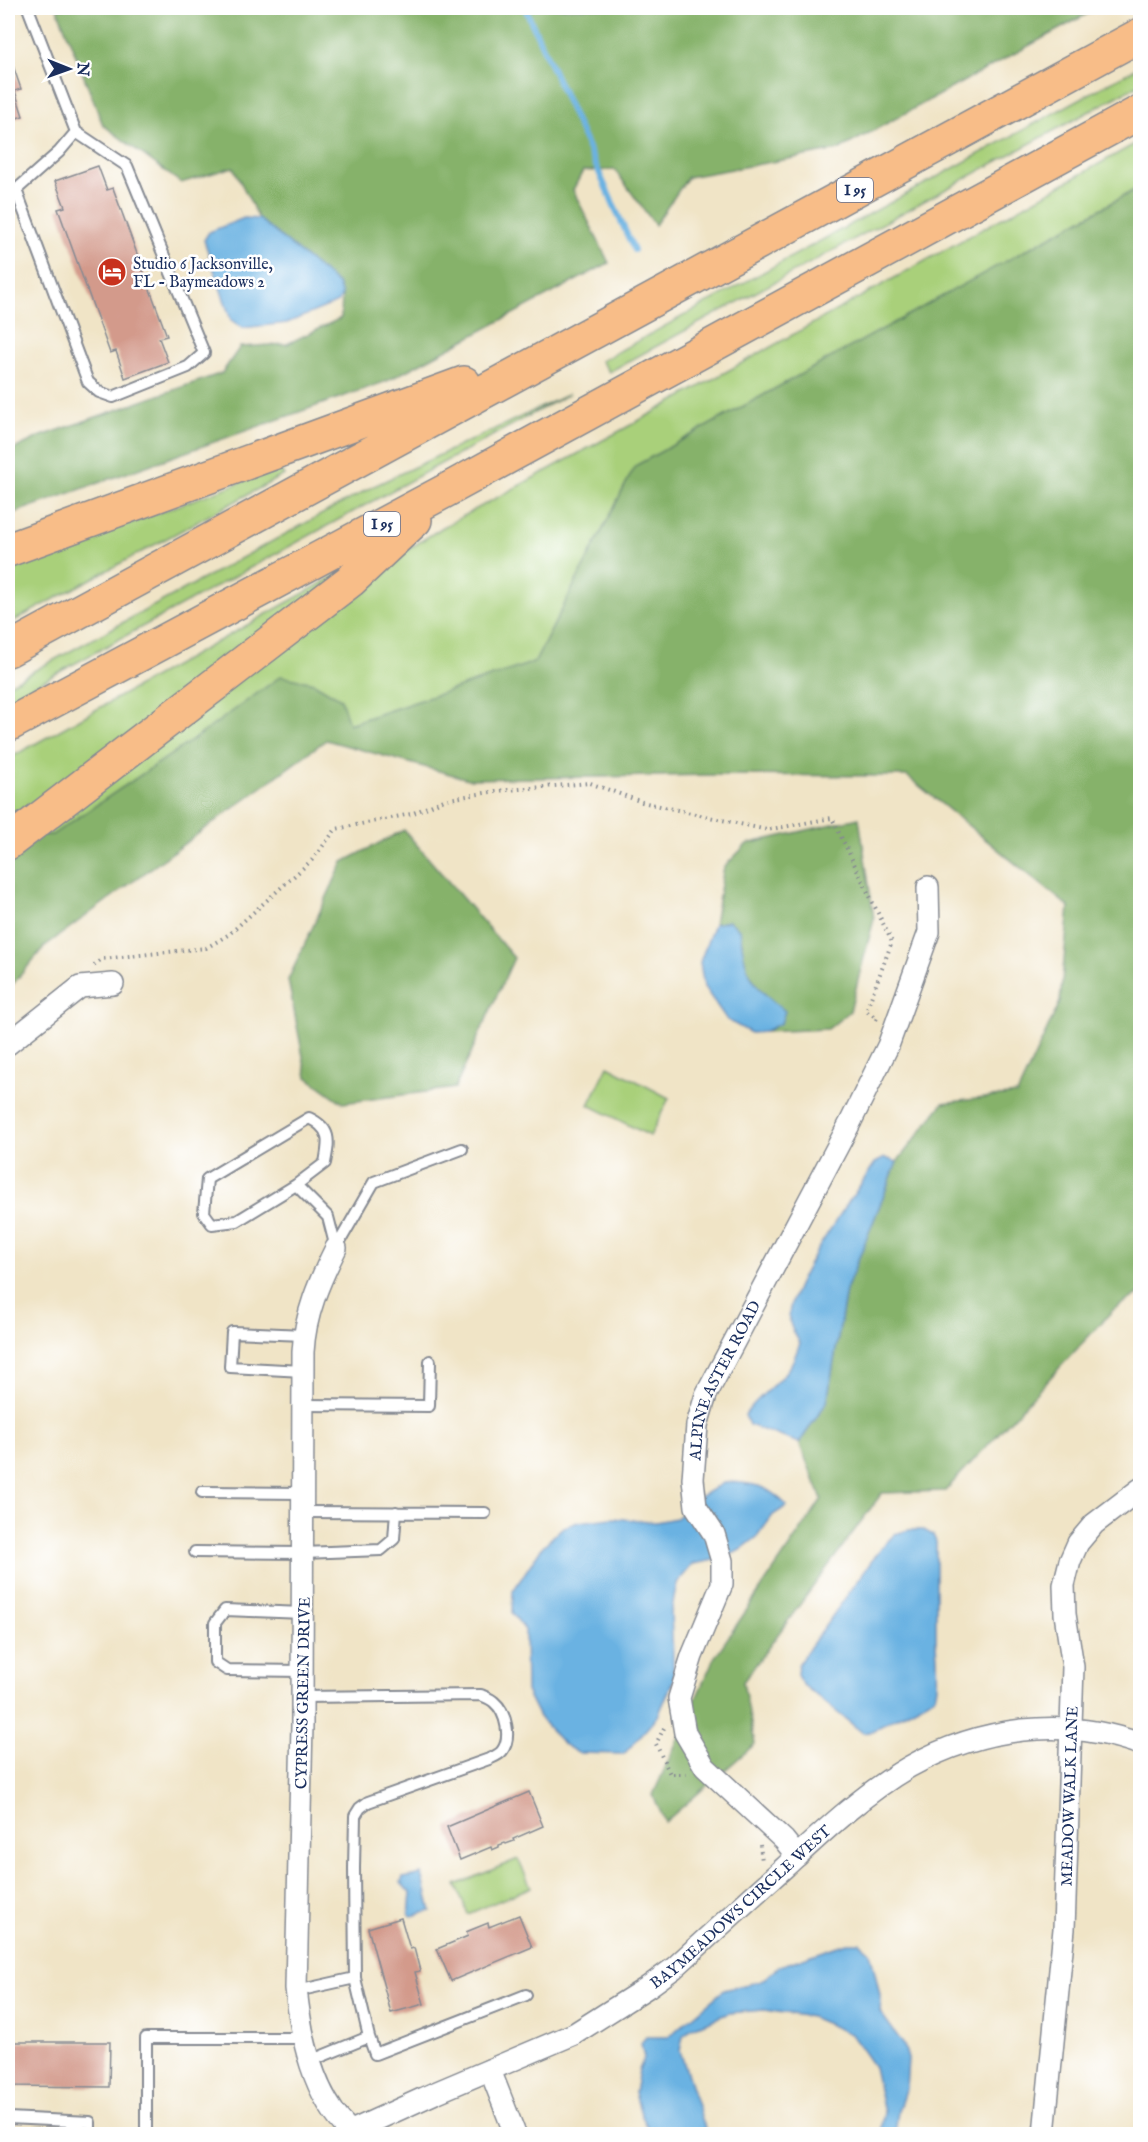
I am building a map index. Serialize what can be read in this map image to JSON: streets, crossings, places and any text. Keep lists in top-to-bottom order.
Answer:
{
  "streets": {
    "highway": ["I 95"],
    "street": [
      "ALPINE ASTER ROAD",
      "CYPRESS GREEN DRIVE",
      "MEADOW WALK LANE",
      "BAYMEADOWS CIRCLE WEST"
    ]
  },
  "crossings": [
    ["ALPINE ASTER ROAD", "BAYMEADOWS CIRCLE WEST"],
    ["CYPRESS GREEN DRIVE", "BAYMEADOWS CIRCLE WEST"],
    ["MEADOW WALK LANE", "BAYMEADOWS CIRCLE WEST"]
  ],
  "places": {
    "hotel": ["Studio 6 Jacksonville, FL - Baymeadows 2"]
  },
  "north": "right"
}
